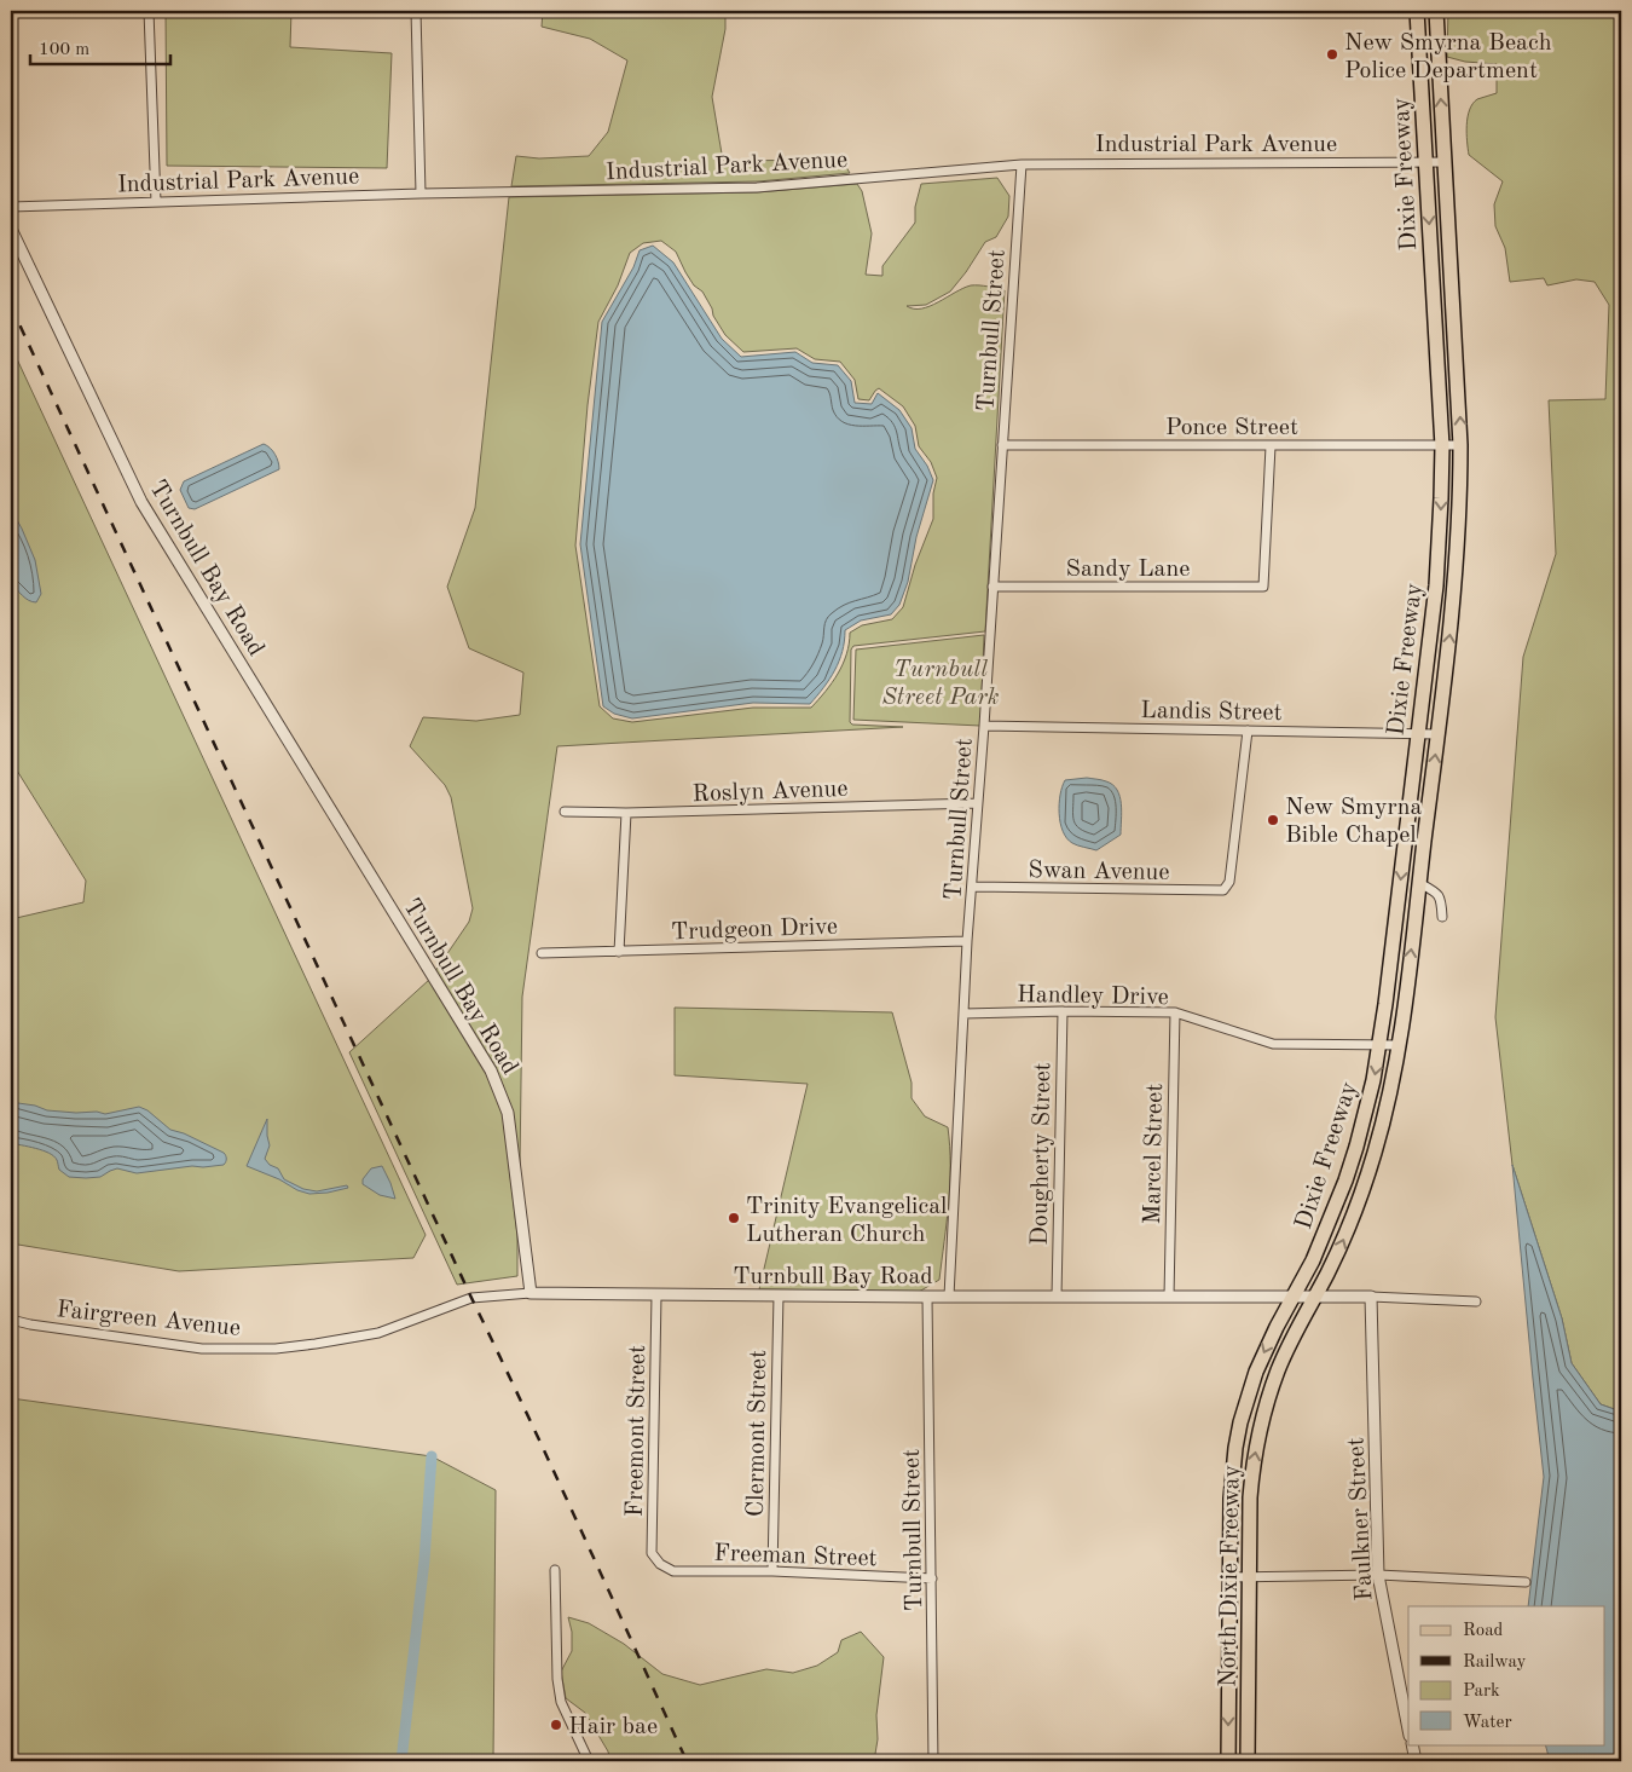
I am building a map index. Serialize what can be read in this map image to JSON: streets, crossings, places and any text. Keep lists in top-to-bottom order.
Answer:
{
  "streets": {
    "main road": ["Dixie Freeway", "North Dixie Freeway"],
    "street": [
      "Industrial Park Avenue",
      "Turnbull Street",
      "Ponce Street",
      "Turnbull Bay Road",
      "Sandy Lane",
      "Landis Street",
      "Roslyn Avenue",
      "Swan Avenue",
      "Trudgeon Drive",
      "Handley Drive",
      "Dougherty Street",
      "Marcel Street",
      "Fairgreen Avenue",
      "Freemont Street",
      "Clermont Street",
      "Faulkner Street",
      "Freeman Street"
    ]
  },
  "crossings": [
    ["Industrial Park Avenue", "Dixie Freeway"],
    ["Industrial Park Avenue", "Turnbull Street"],
    ["Dixie Freeway", "Ponce Street"],
    ["Dixie Freeway", "Turnbull Bay Road"],
    ["Dixie Freeway", "Landis Street"],
    ["Dixie Freeway", "Handley Drive"],
    ["Dixie Freeway", "North Dixie Freeway"],
    ["Turnbull Street", "Ponce Street"],
    ["Turnbull Street", "Turnbull Bay Road"],
    ["Turnbull Street", "Sandy Lane"],
    ["Turnbull Street", "Landis Street"],
    ["Turnbull Street", "Roslyn Avenue"],
    ["Turnbull Street", "Swan Avenue"],
    ["Turnbull Street", "Trudgeon Drive"],
    ["Turnbull Street", "Handley Drive"],
    ["Turnbull Street", "Freeman Street"],
    ["Ponce Street", "Sandy Lane"],
    ["Turnbull Bay Road", "Dougherty Street"],
    ["Turnbull Bay Road", "Marcel Street"],
    ["Turnbull Bay Road", "Fairgreen Avenue"],
    ["Turnbull Bay Road", "Freemont Street"],
    ["Turnbull Bay Road", "Clermont Street"],
    ["Turnbull Bay Road", "Faulkner Street"],
    ["Turnbull Bay Road", "North Dixie Freeway"],
    ["Landis Street", "Swan Avenue"],
    ["Handley Drive", "Dougherty Street"],
    ["Handley Drive", "Marcel Street"],
    ["Freemont Street", "Freeman Street"],
    ["Clermont Street", "Freeman Street"]
  ],
  "parks": ["Turnbull Street Park"],
  "places": [
    "New Smyrna Beach Police Department",
    "New Smyrna Bible Chapel",
    "Trinity Evangelical Lutheran Church",
    "Hair bae"
  ],
  "legend": [
    "Road",
    "Railway",
    "Park",
    "Water"
  ],
  "scale_bar": "100 m"
}
